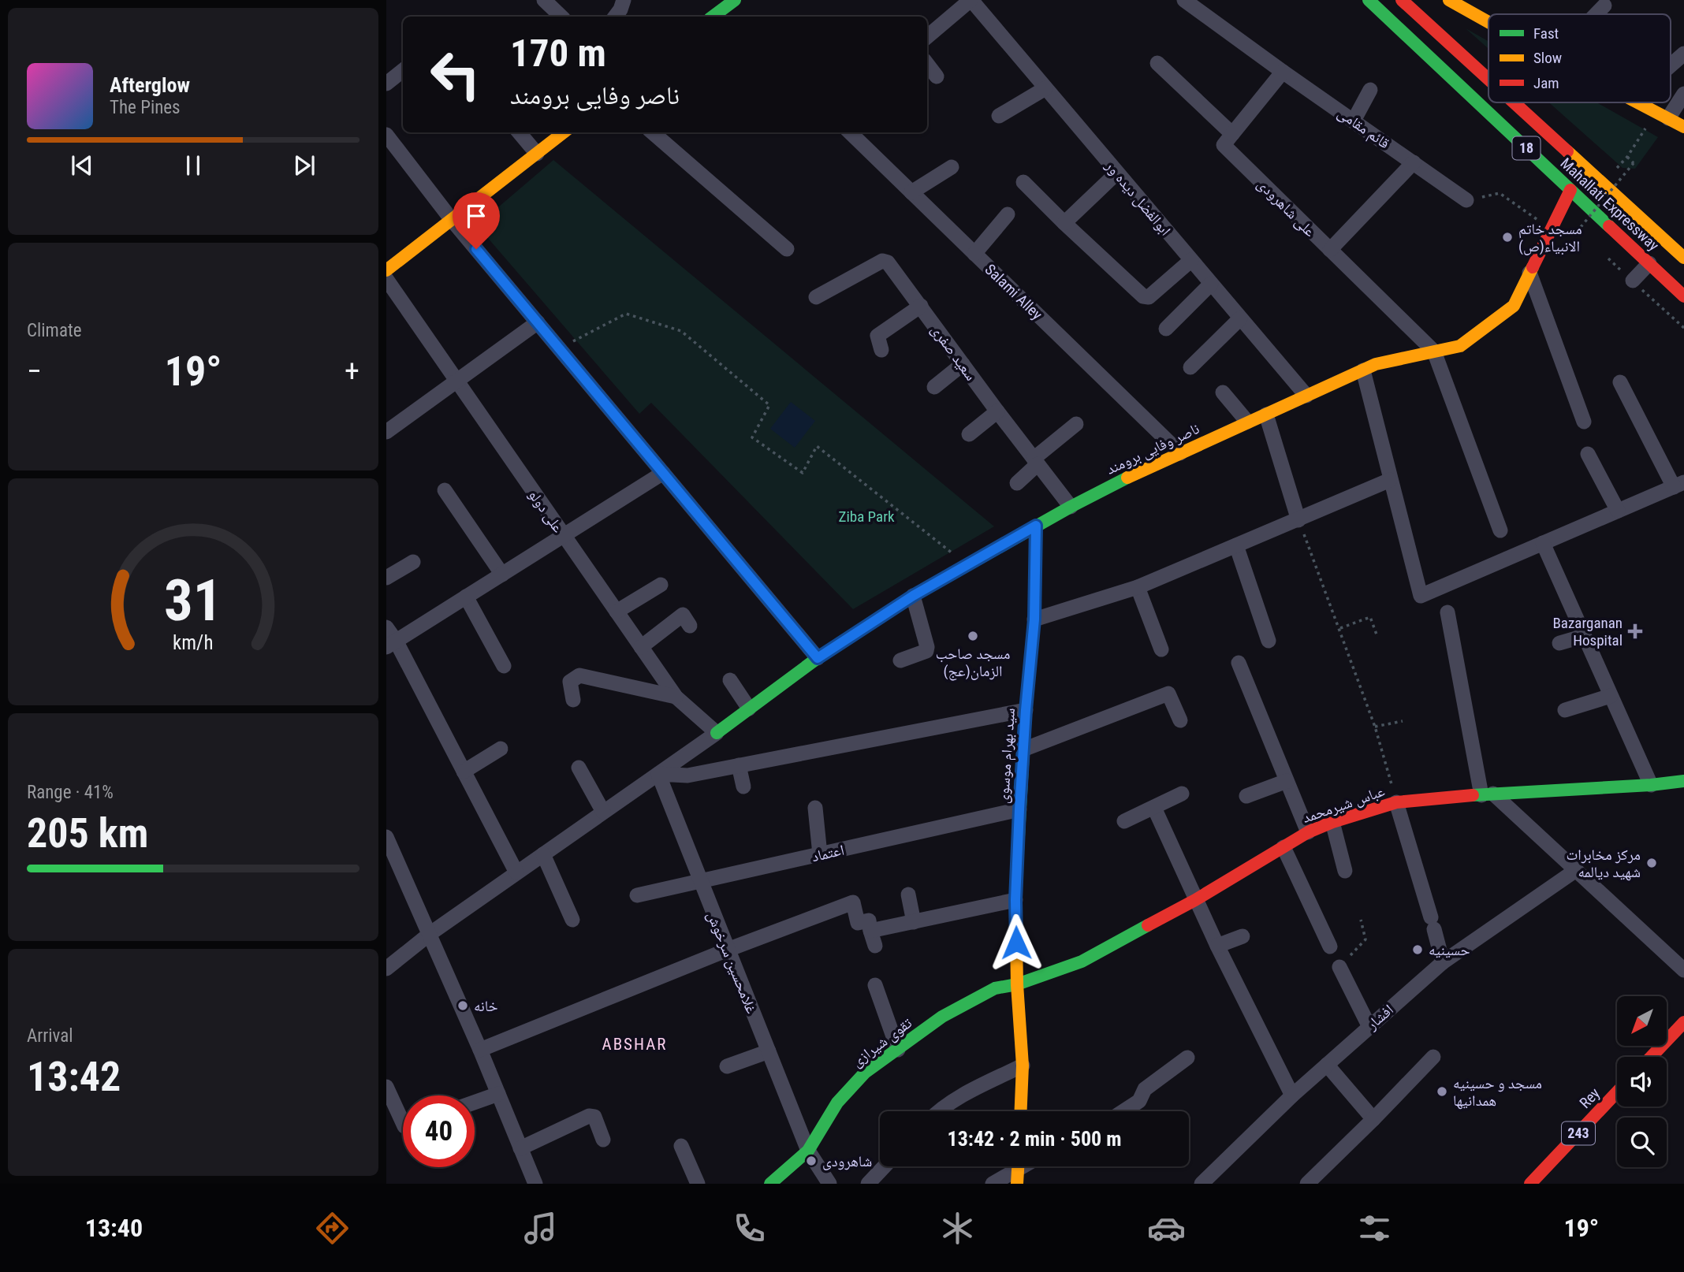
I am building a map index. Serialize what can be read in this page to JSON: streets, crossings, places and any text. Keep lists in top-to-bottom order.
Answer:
{
  "streets": {
    "main road": [
      "18",
      "Mahallati Expressway",
      "ناصر وفایی برومند",
      "سید بهرام موسوی",
      "عباس شیرمحمد",
      "تقوی شیرازی",
      "Rey",
      "243"
    ],
    "street": [
      "قائم مقامی",
      "ابوالفضل دیده ور",
      "علی شاهرودی",
      "Salami Alley",
      "سعید صفری",
      "علی دولو",
      "اعتماد",
      "غلامحسین سرخوش",
      "افشار"
    ]
  },
  "crossings": [
    ["ابوالفضل دیده ور", "ناصر وفایی برومند"],
    ["Mahallati Expressway", "ناصر وفایی برومند"],
    ["علی شاهرودی", "ناصر وفایی برومند"],
    ["Salami Alley", "ناصر وفایی برومند"],
    ["سعید صفری", "ناصر وفایی برومند"],
    ["ناصر وفایی برومند", "علی دولو"],
    ["ناصر وفایی برومند", "سید بهرام موسوی"],
    ["سید بهرام موسوی", "عباس شیرمحمد"],
    ["سید بهرام موسوی", "اعتماد"],
    ["سید بهرام موسوی", "تقوی شیرازی"],
    ["عباس شیرمحمد", "تقوی شیرازی"],
    ["اعتماد", "غلامحسین سرخوش"],
    ["غلامحسین سرخوش", "تقوی شیرازی"]
  ],
  "districts": ["ABSHAR"],
  "parks": ["Ziba Park"],
  "places": {
    "other": [
      "مسجد خاتم الانبیاء(ص)",
      "مسجد صاحب الزمان(عج)",
      "مرکز مخابرات شهید دیالمه",
      "حسینیه",
      "خانه",
      "مسجد و حسینیه همدانیها",
      "شاهرودی"
    ],
    "health": ["Bazarganan Hospital"]
  },
  "legend": ["Fast", "Slow", "Jam"],
  "north": "bottom left",
  "page": {
    "turn": ["170 m", "ناصر وفایی برومند"],
    "song": ["Afterglow", "The Pines"],
    "tile": [
      "Climate",
      ["Range · 41%", "205 km"],
      ["Arrival", "13:42"]
    ],
    "heat": ["−", "19°", "+"],
    "limit": "40",
    "trip": "13:42 · 2 min · 500 m",
    "tabs": ["13:40", "19°"],
    "gauge": ["31", "km/h"]
  }
}
